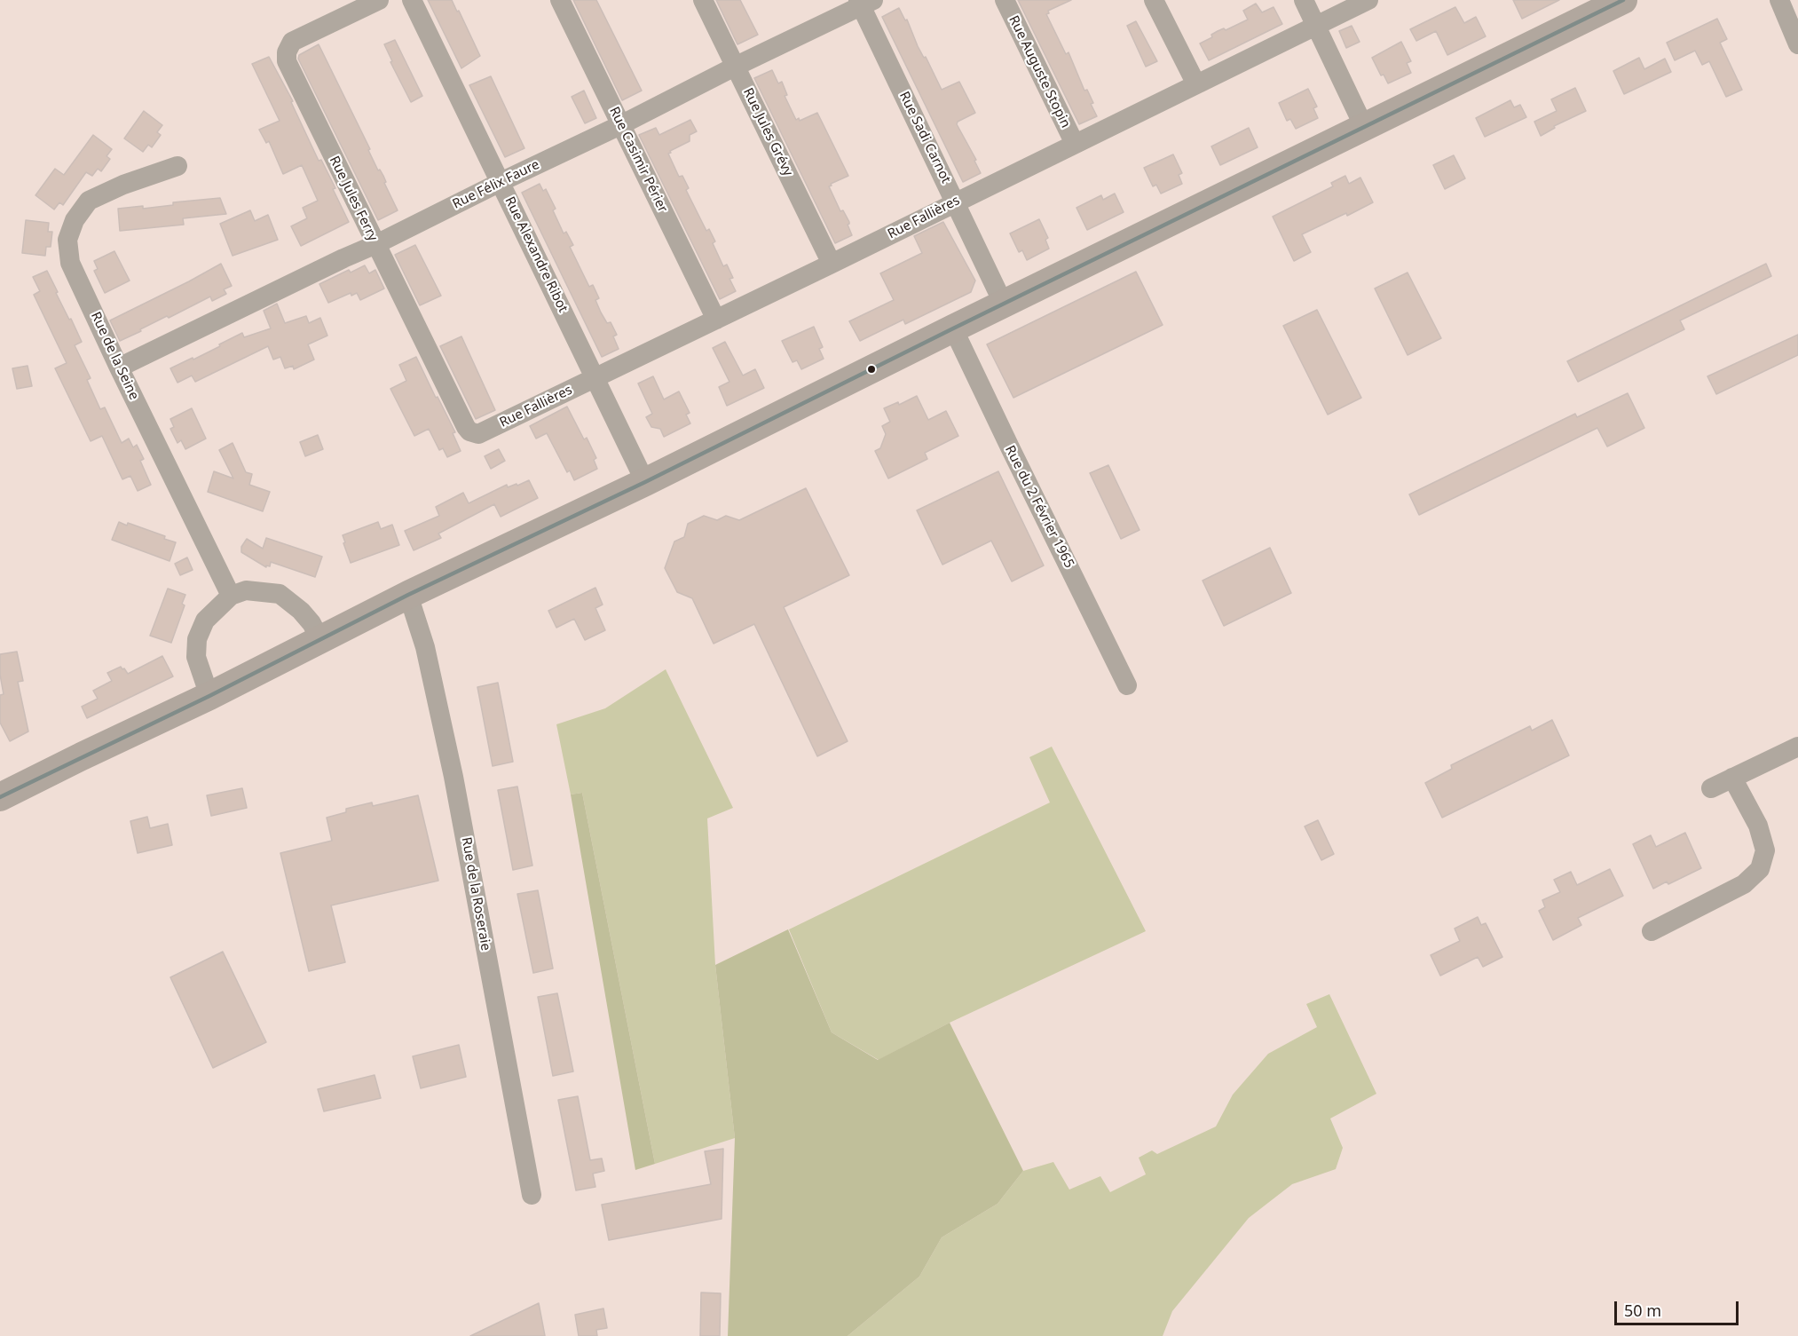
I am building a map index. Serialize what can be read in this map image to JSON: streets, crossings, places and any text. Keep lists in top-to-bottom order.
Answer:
{
  "streets": {
    "street": [
      "Rue Auguste Stopin",
      "Rue Jules Grévy",
      "Rue Sadi Carnot",
      "Rue Casimir Périer",
      "Rue Félix Faure",
      "Rue Jules Ferry",
      "Rue Fallières",
      "Rue Alexandre Ribot",
      "Rue de la Seine",
      "Rue du 2 Février 1965",
      "Rue de la Roseraie"
    ]
  },
  "crossings": [
    ["Rue Auguste Stopin", "Rue Fallières"],
    ["Rue Jules Grévy", "Rue Félix Faure"],
    ["Rue Jules Grévy", "Rue Fallières"],
    ["Rue Sadi Carnot", "Rue Félix Faure"],
    ["Rue Sadi Carnot", "Rue Fallières"],
    ["Rue Casimir Périer", "Rue Félix Faure"],
    ["Rue Casimir Périer", "Rue Fallières"],
    ["Rue Félix Faure", "Rue Jules Ferry"],
    ["Rue Félix Faure", "Rue Alexandre Ribot"],
    ["Rue Félix Faure", "Rue de la Seine"],
    ["Rue Jules Ferry", "Rue Fallières"],
    ["Rue Fallières", "Rue Alexandre Ribot"]
  ],
  "scale_bar": "50 m"
}
